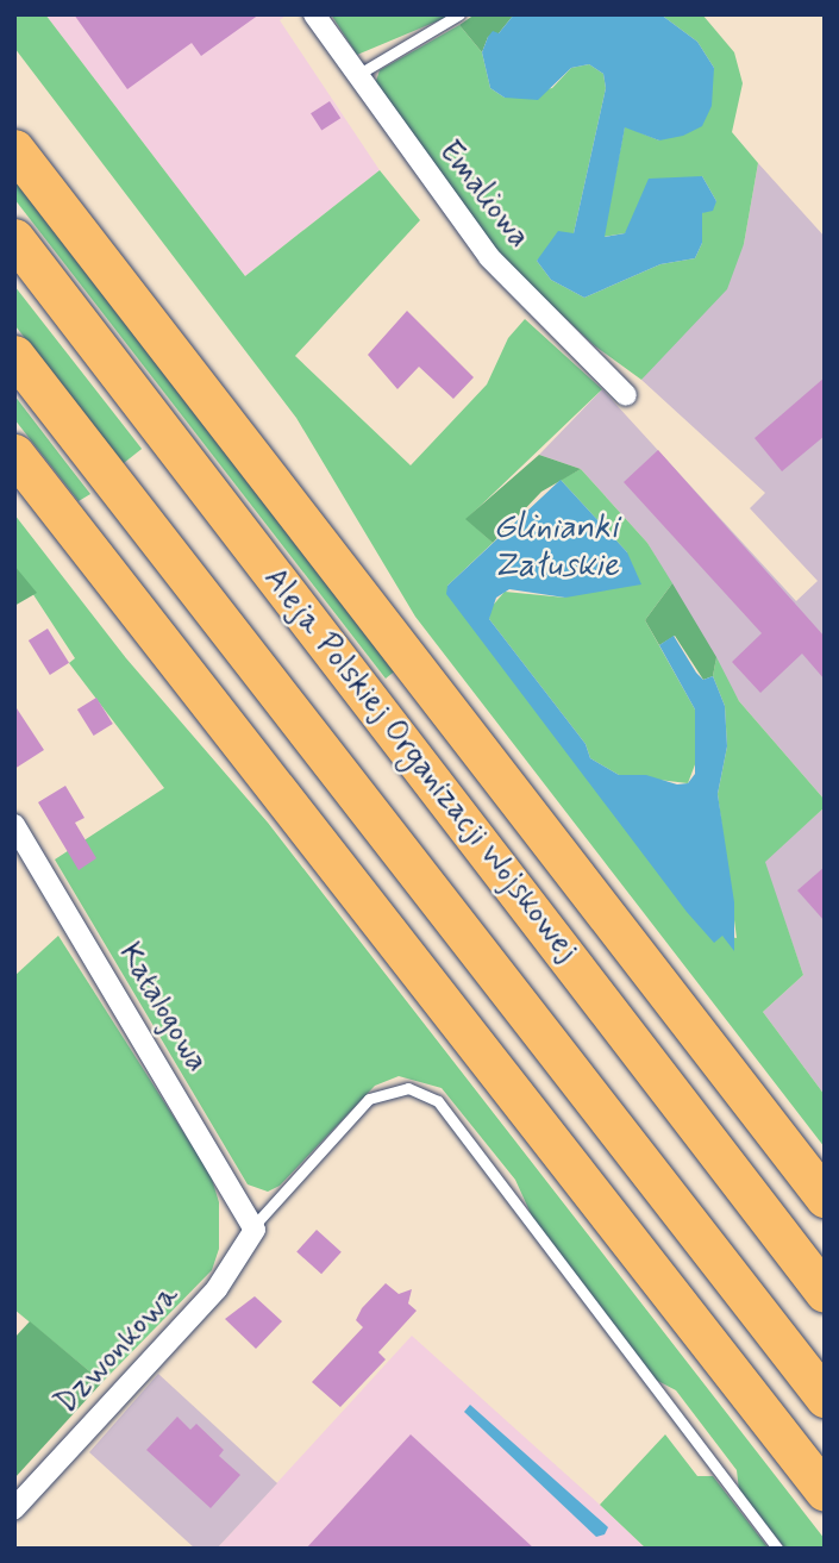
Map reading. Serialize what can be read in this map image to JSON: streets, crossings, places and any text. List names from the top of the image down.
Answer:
{
  "streets": {
    "highway": ["Aleja Polskiej Organizacji Wojskowej"],
    "street": ["Emaliowa", "Katalogowa", "Dzwonkowa"]
  },
  "crossings": [
    ["Katalogowa", "Dzwonkowa"]
  ],
  "water": ["Glinianki Załuskie"]
}
